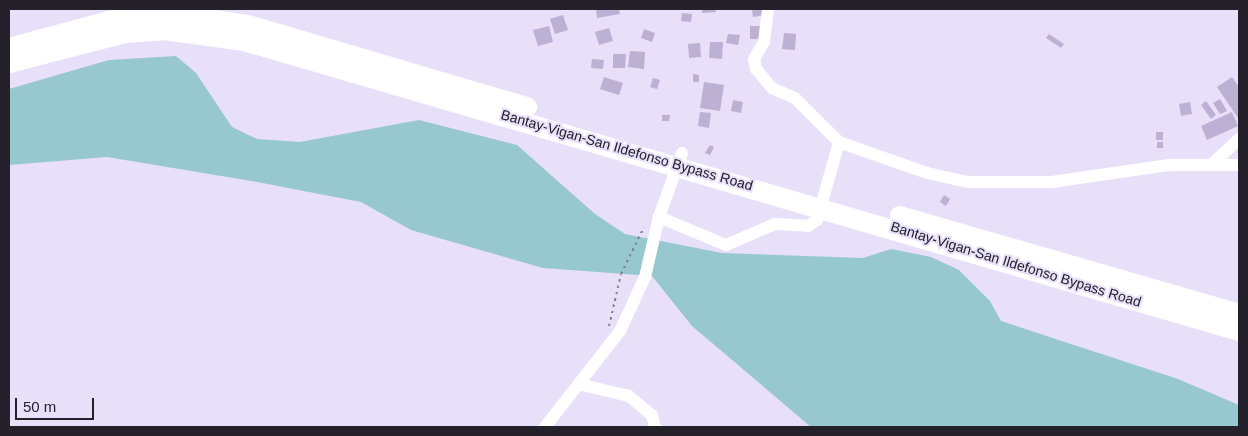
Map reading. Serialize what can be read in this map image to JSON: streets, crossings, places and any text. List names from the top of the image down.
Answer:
{
  "streets": {
    "main road": ["Bantay-Vigan-San Ildefonso Bypass Road"]
  },
  "scale_bar": "50 m"
}
